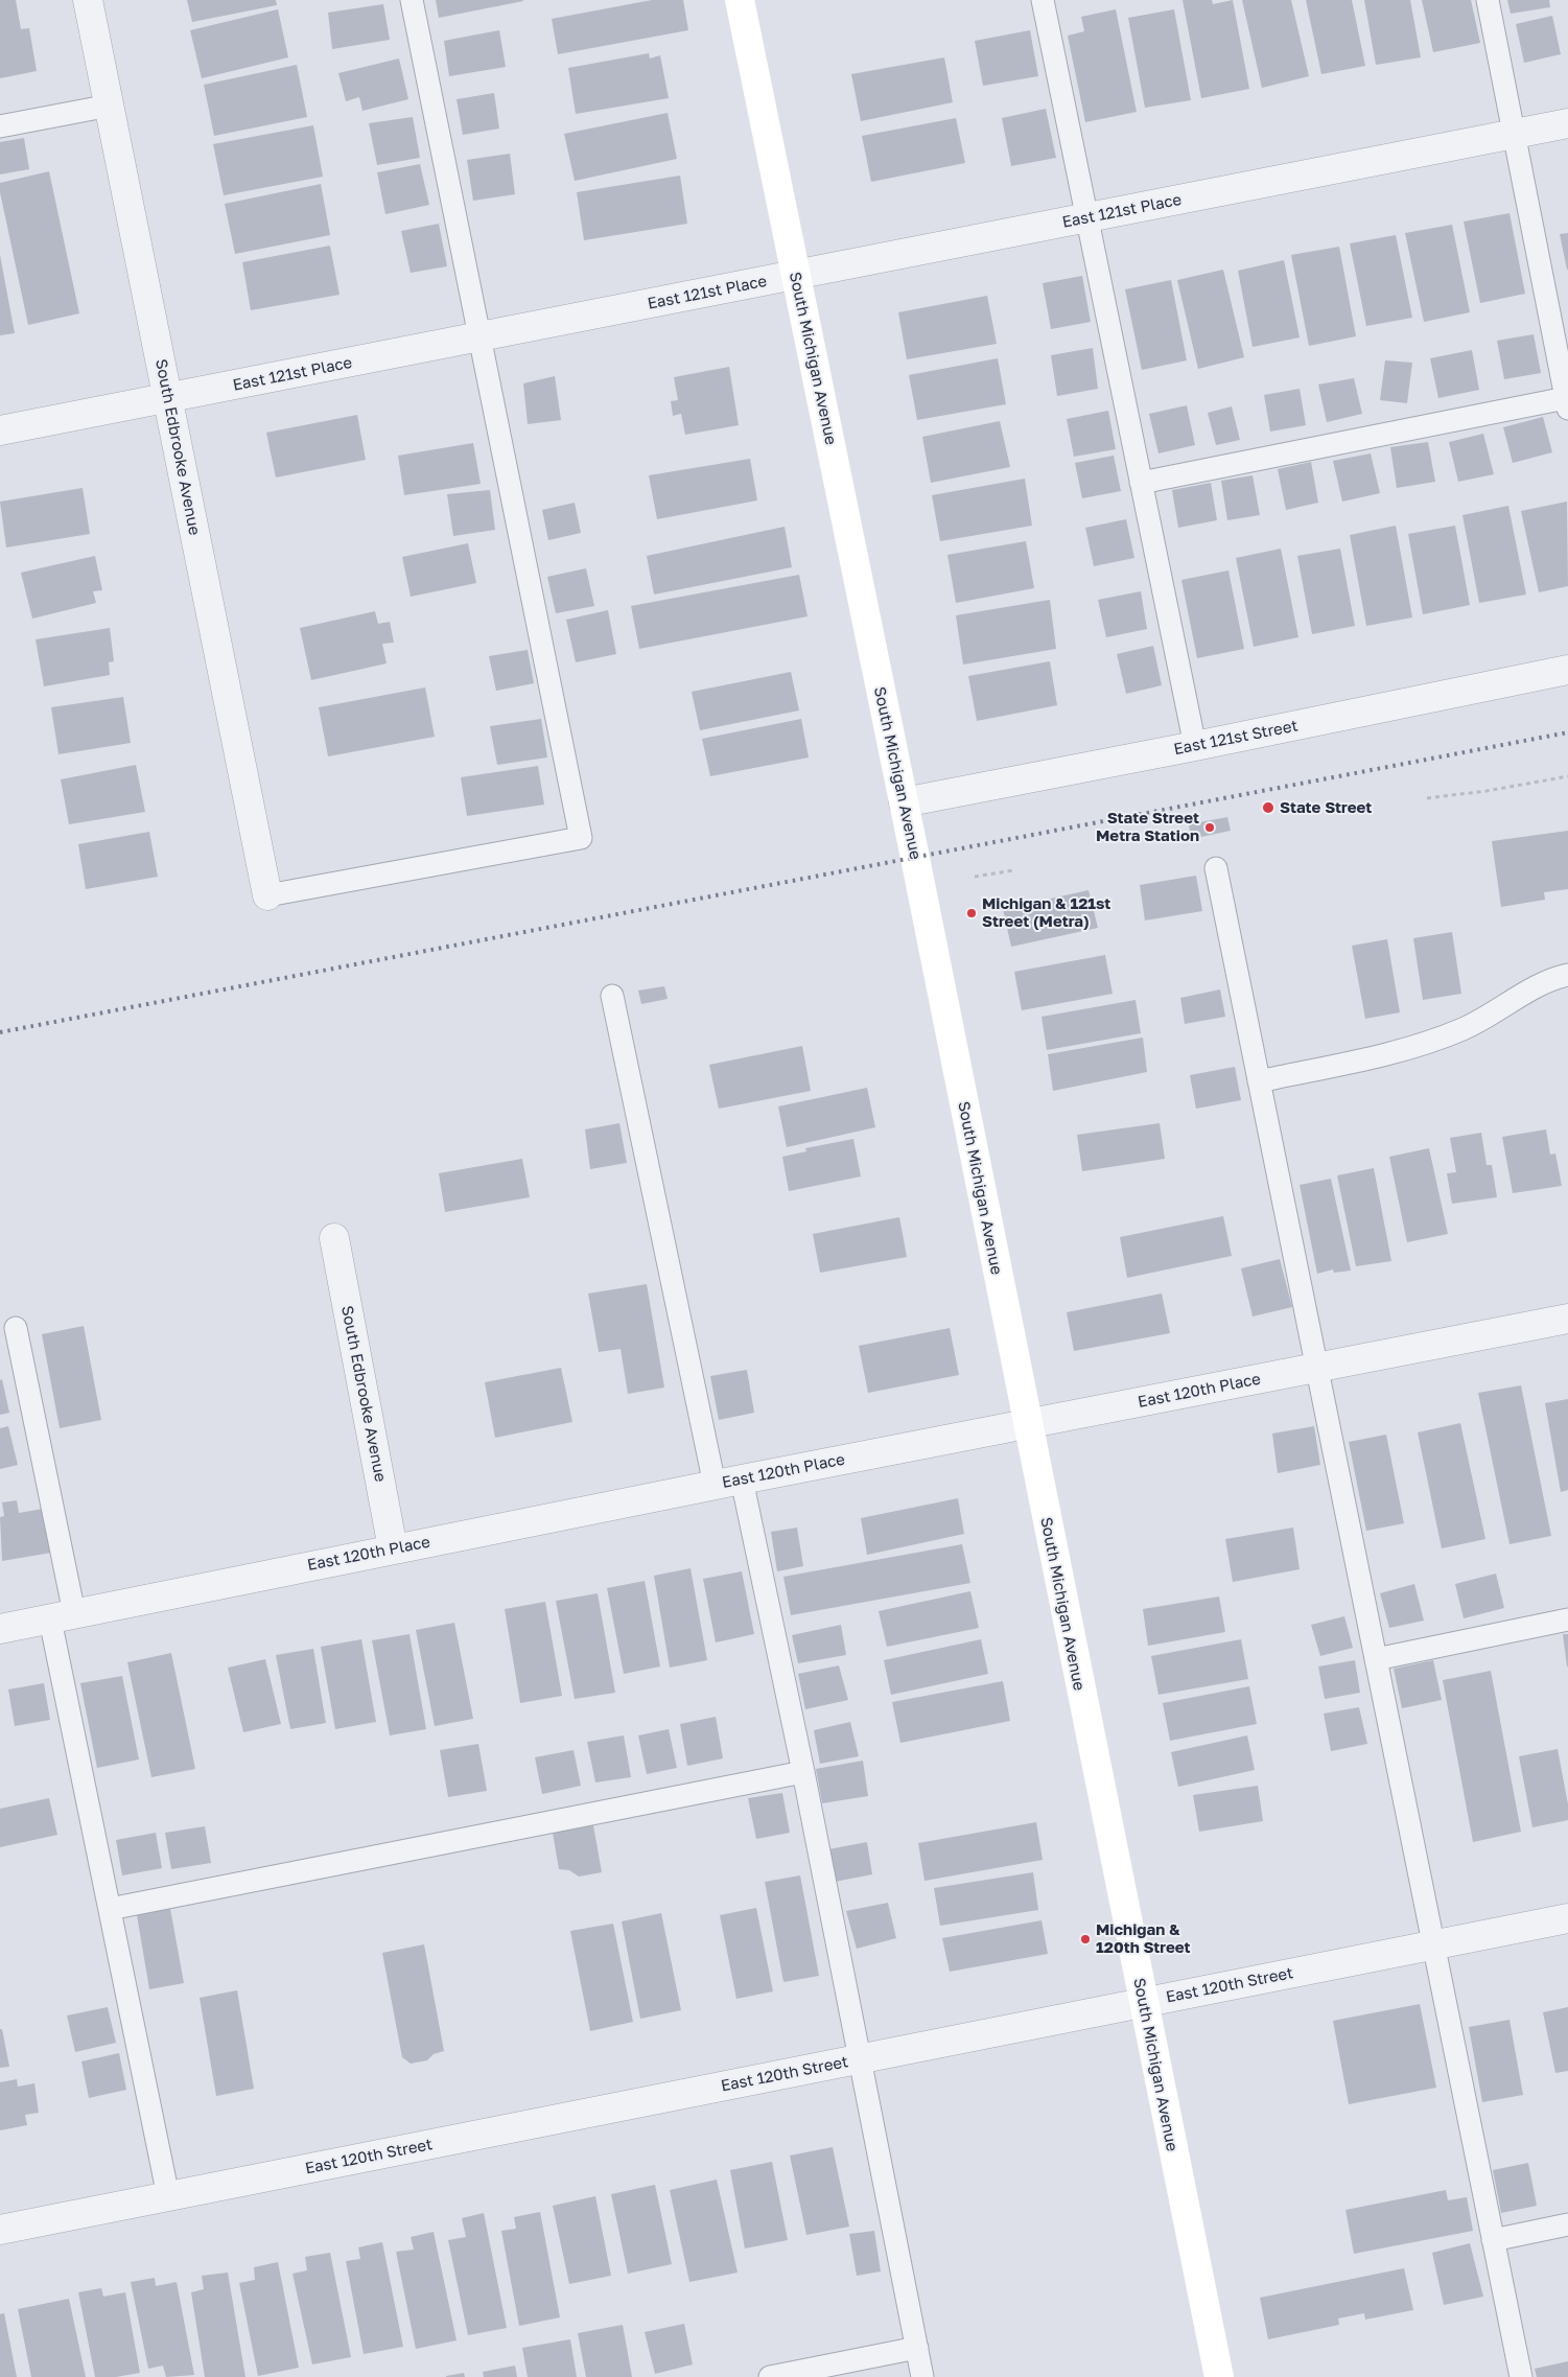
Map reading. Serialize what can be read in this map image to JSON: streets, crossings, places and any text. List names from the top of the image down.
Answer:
{
  "streets": {
    "main road": ["South Michigan Avenue"],
    "street": [
      "East 121st Place",
      "South Edbrooke Avenue",
      "East 121st Street",
      "East 120th Place",
      "East 120th Street"
    ]
  },
  "crossings": [
    ["East 121st Place", "South Michigan Avenue"],
    ["East 121st Place", "South Edbrooke Avenue"],
    ["South Michigan Avenue", "East 121st Street"],
    ["South Michigan Avenue", "East 120th Place"],
    ["South Michigan Avenue", "East 120th Street"],
    ["South Edbrooke Avenue", "East 120th Place"]
  ],
  "places": [
    "State Street",
    "State Street Metra Station",
    "Michigan & 121st Street (Metra)",
    "Michigan & 120th Street"
  ]
}
